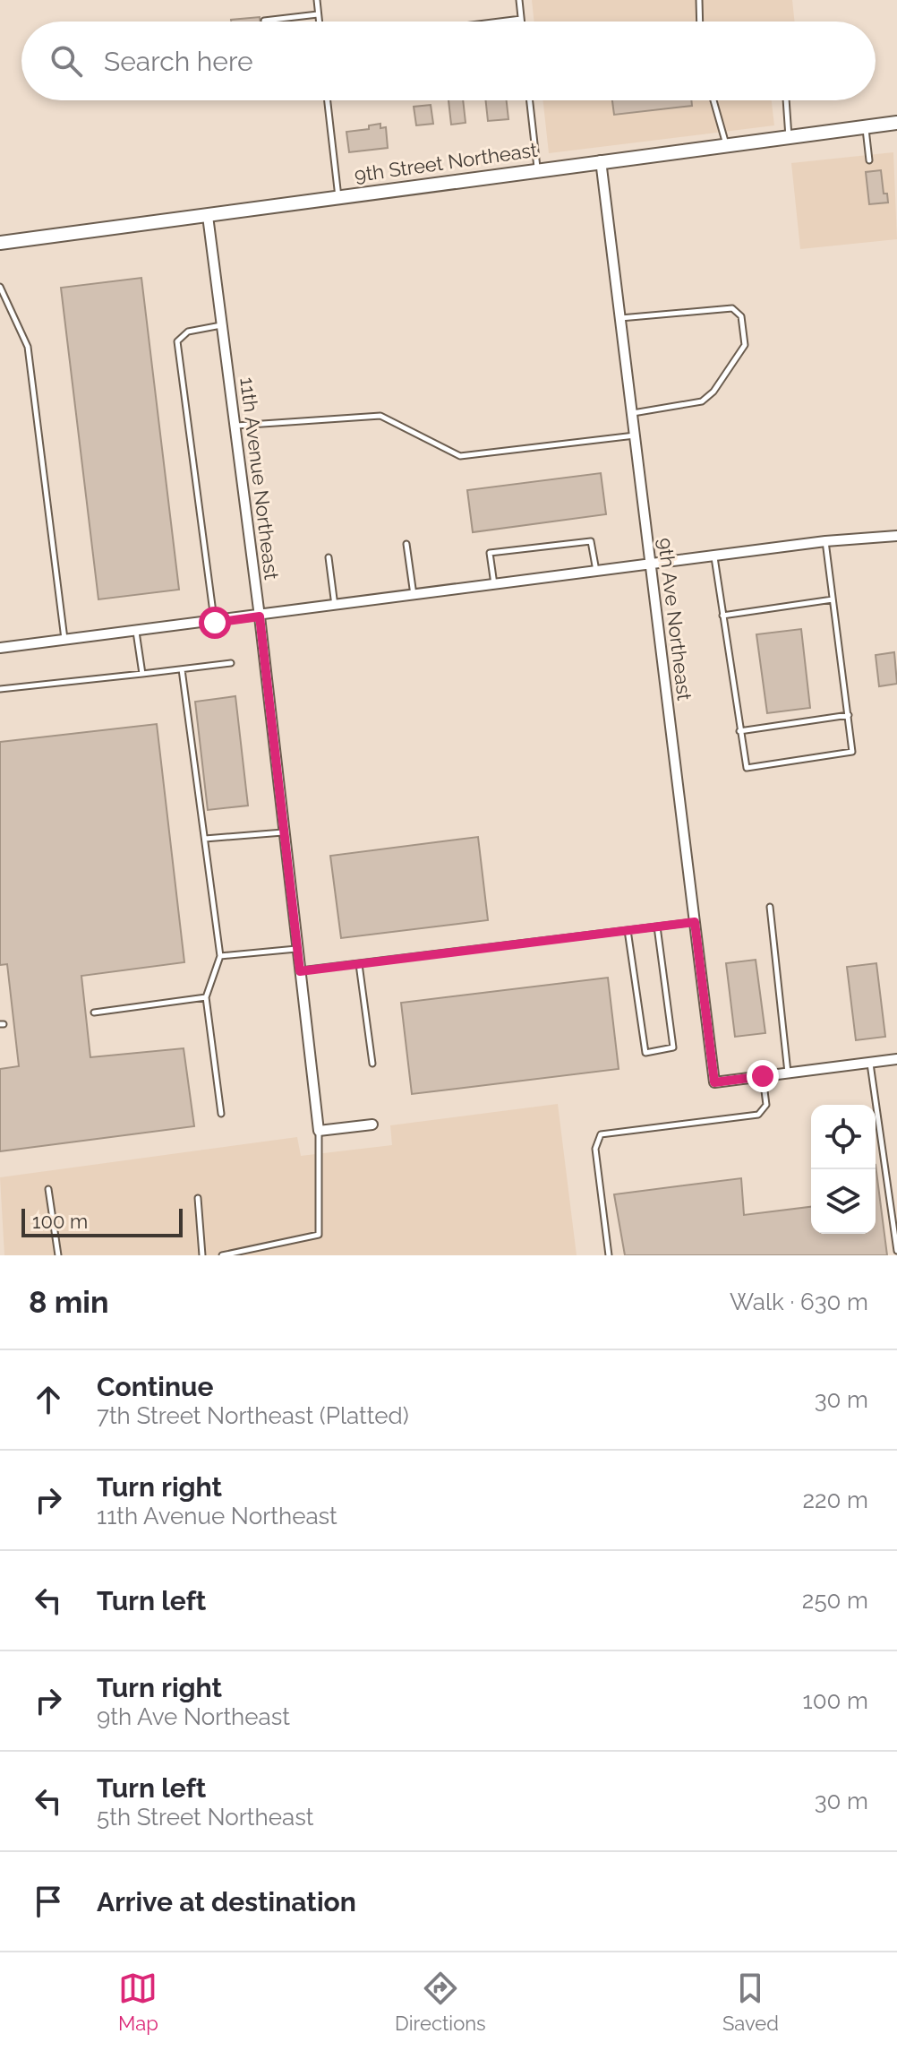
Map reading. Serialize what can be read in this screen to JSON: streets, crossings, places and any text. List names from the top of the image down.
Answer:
{
  "streets": {
    "street": ["9th Street Northeast", "11th Avenue Northeast", "9th Ave Northeast"]
  },
  "crossings": [
    ["9th Street Northeast", "11th Avenue Northeast"],
    ["9th Street Northeast", "9th Ave Northeast"]
  ],
  "scale_bar": "100 m",
  "page": {
    "search": "Search here",
    "scale": "100 m",
    "heading": ["8 min", "Walk · 630 m"],
    "list": [
      ["Continue", "7th Street Northeast (Platted)", "30 m"],
      ["Turn right", "11th Avenue Northeast", "220 m"],
      ["Turn left", "250 m"],
      ["Turn right", "9th Ave Northeast", "100 m"],
      ["Turn left", "5th Street Northeast", "30 m"],
      "Arrive at destination"
    ],
    "nav": ["Map", "Directions", "Saved"]
  }
}
